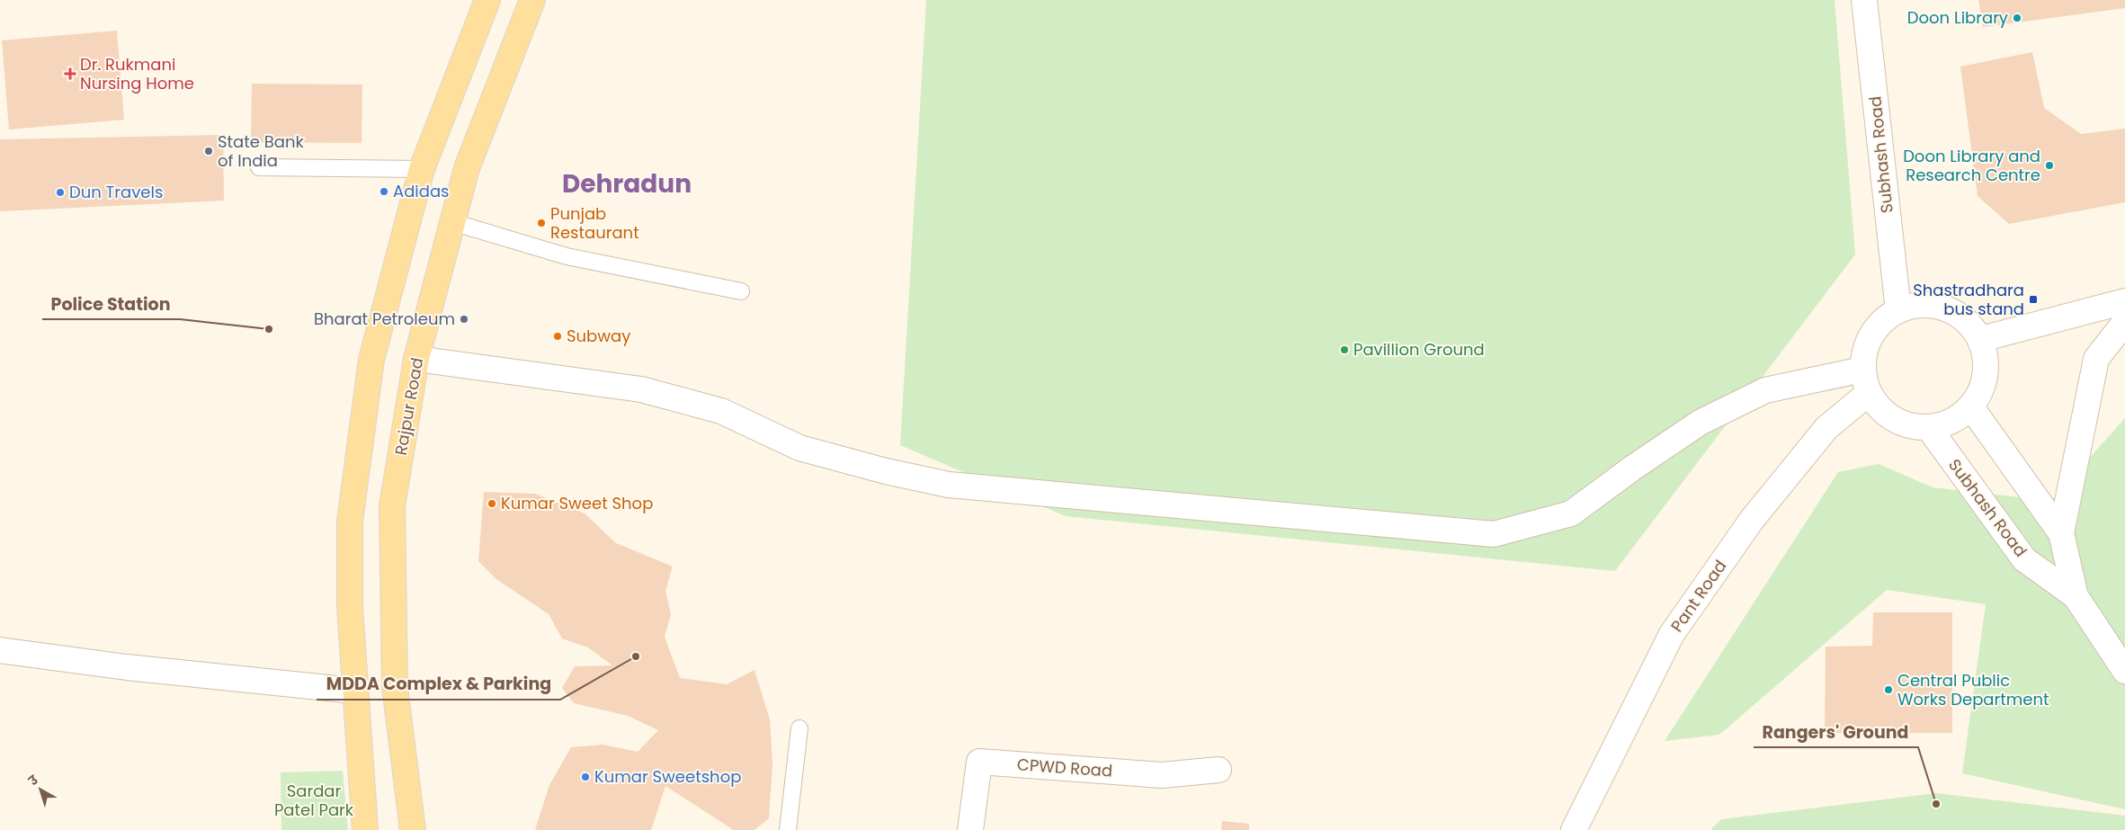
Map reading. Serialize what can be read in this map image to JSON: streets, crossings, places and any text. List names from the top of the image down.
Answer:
{
  "streets": {
    "main road": ["Rajpur Road"],
    "street": ["Subhash Road", "Pant Road", "CPWD Road"]
  },
  "crossings": [
    ["Subhash Road", "Pant Road"]
  ],
  "districts": ["Dehradun"],
  "parks": ["Sardar Patel Park"],
  "places": {
    "other": [
      "Doon Library",
      "State Bank of India",
      "Doon Library and Research Centre",
      "Adidas",
      "Dun Travels",
      "Punjab Restaurant",
      "Bharat Petroleum",
      "Police Station",
      "Subway",
      "Pavillion Ground",
      "Kumar Sweet Shop",
      "MDDA Complex & Parking",
      "Central Public Works Department",
      "Kumar Sweetshop",
      "Rangers' Ground"
    ],
    "health": ["Dr. Rukmani Nursing Home"],
    "transit": ["Shastradhara bus stand"]
  },
  "north": "top left"
}
